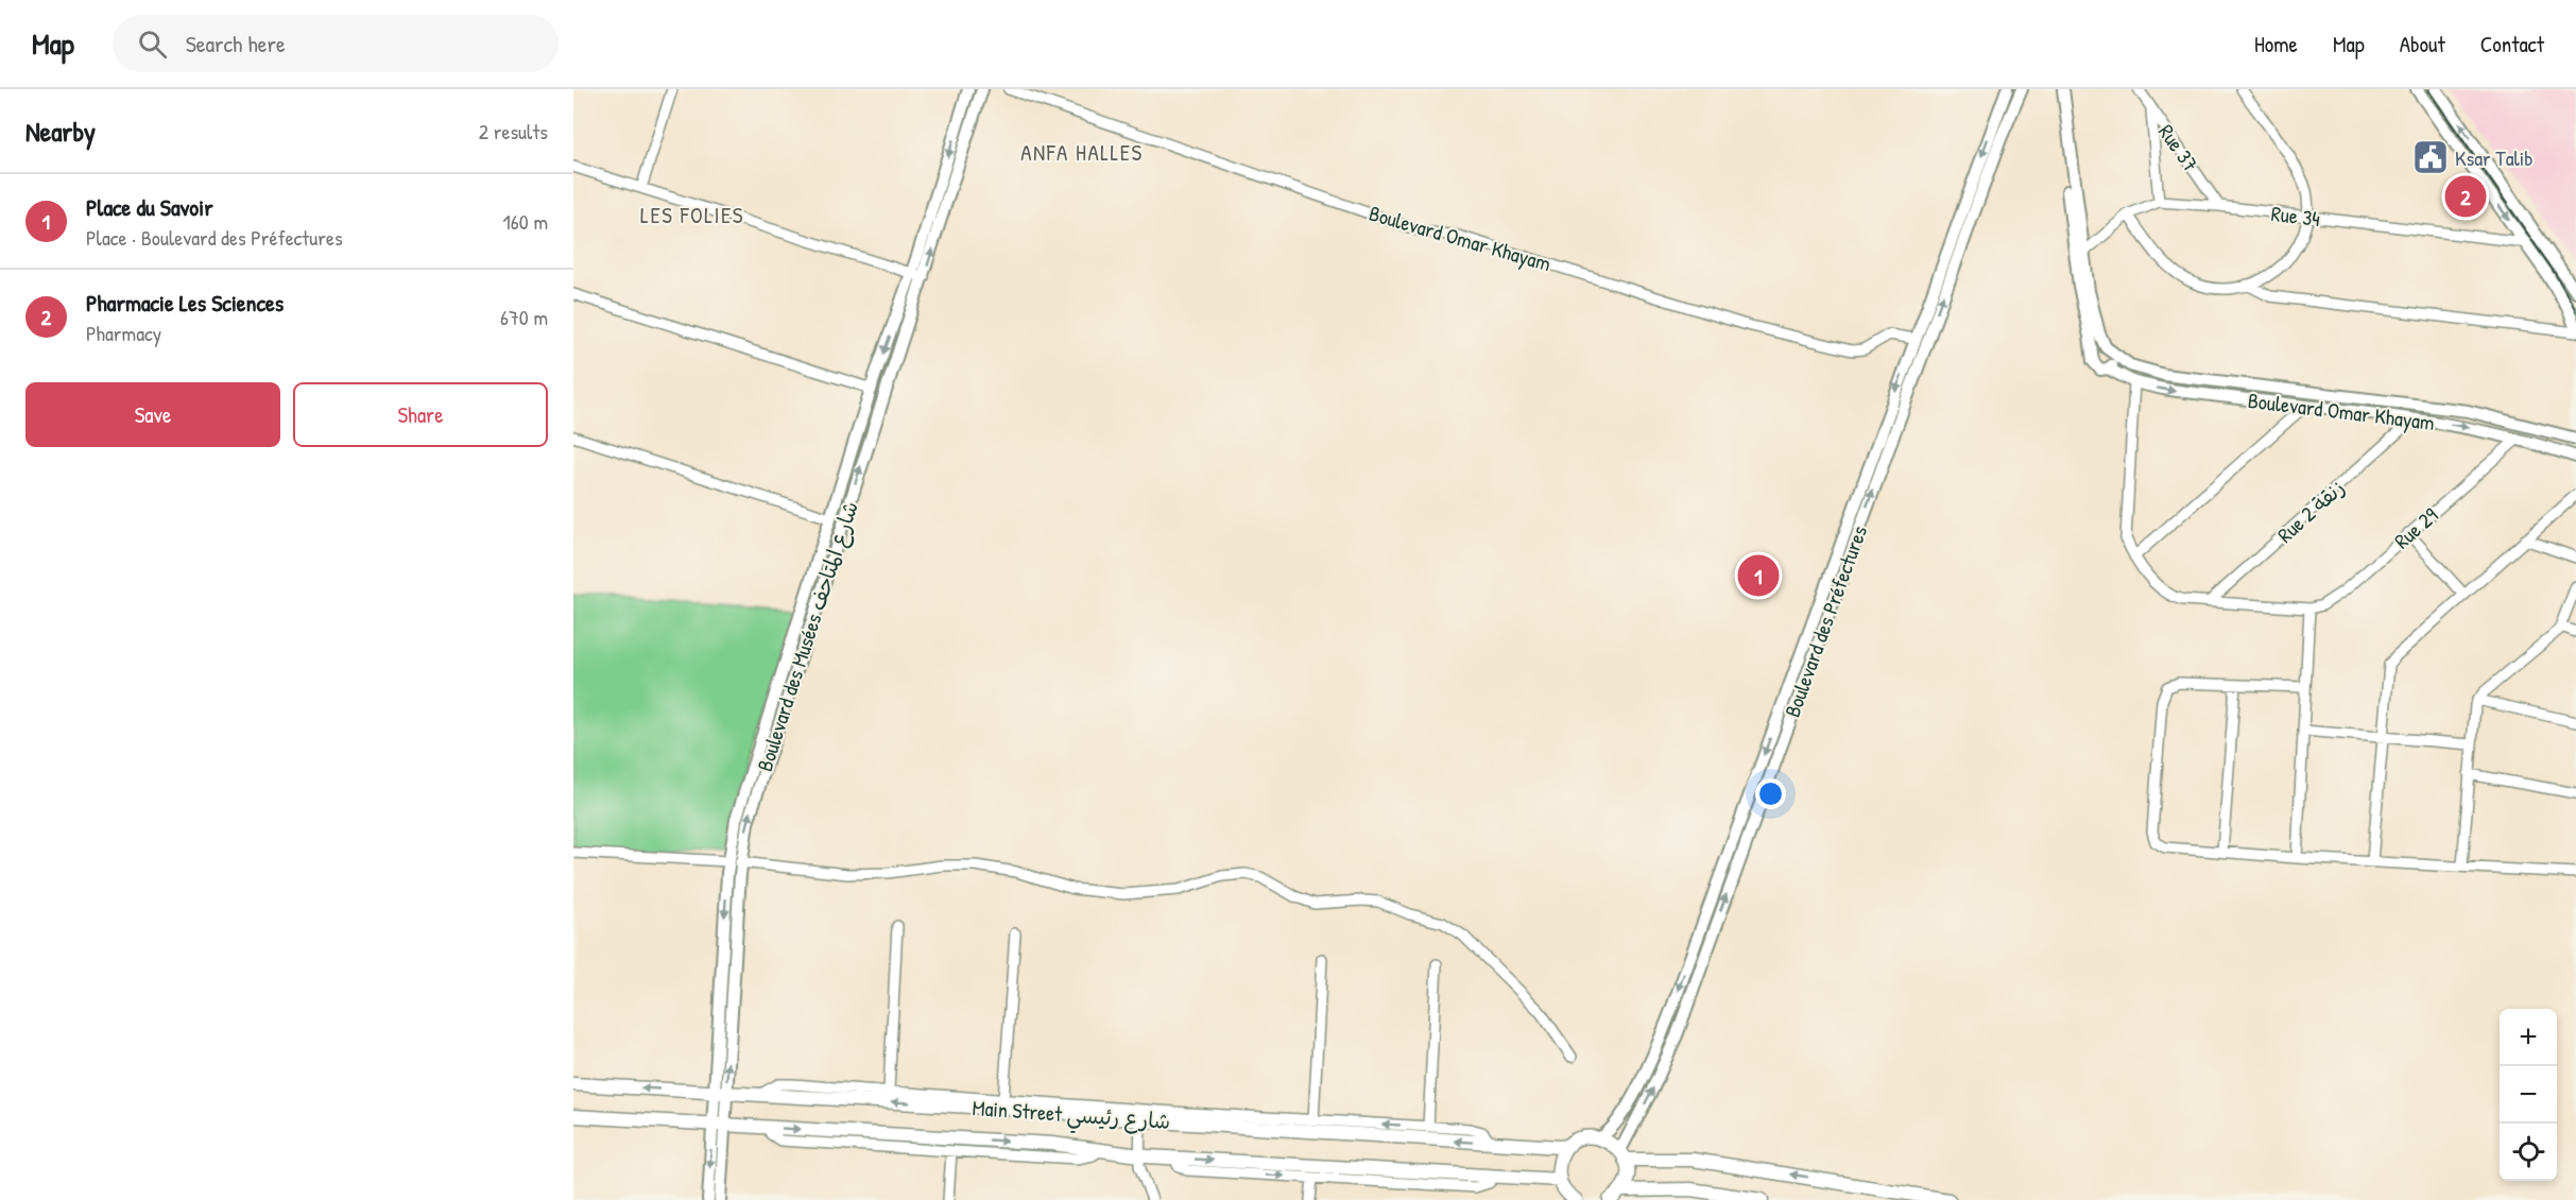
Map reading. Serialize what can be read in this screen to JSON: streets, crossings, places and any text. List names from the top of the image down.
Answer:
{
  "streets": {
    "main road": ["Main Street شارع رئيسي"],
    "street": [
      "Rue 37",
      "Rue 34",
      "Boulevard Omar Khayam",
      "Rue 2 زنقة",
      "Rue 29",
      "Boulevard des Préfectures",
      "Boulevard des Musées شارع المتاحف"
    ]
  },
  "crossings": [
    ["Rue 37", "Rue 34"],
    ["Boulevard Omar Khayam", "Rue 2 زنقة"],
    ["Boulevard Omar Khayam", "Rue 29"],
    ["Boulevard Omar Khayam", "Boulevard des Préfectures"],
    ["Boulevard des Préfectures", "Main Street شارع رئيسي"],
    ["Boulevard des Musées شارع المتاحف", "Main Street شارع رئيسي"]
  ],
  "districts": ["ANFA HALLES", "LES FOLIES"],
  "places": {
    "public building": ["Ksar Talib"]
  },
  "page": {
    "header": "Map",
    "search": "Search here",
    "nav": [
      "Home",
      "Map",
      "About",
      "Contact"
    ],
    "heading": ["Nearby", "2 results"],
    "list": [
      {
        "mark": "1",
        "name": "Place du Savoir",
        "note": "Place · Boulevard des Préfectures",
        "value": "160 m"
      },
      {
        "mark": "2",
        "name": "Pharmacie Les Sciences",
        "note": "Pharmacy",
        "value": "670 m"
      }
    ],
    "pins": ["2", "1"],
    "buttons": ["Save", "Share"],
    "map_buttons": ["+", "−"]
  }
}
